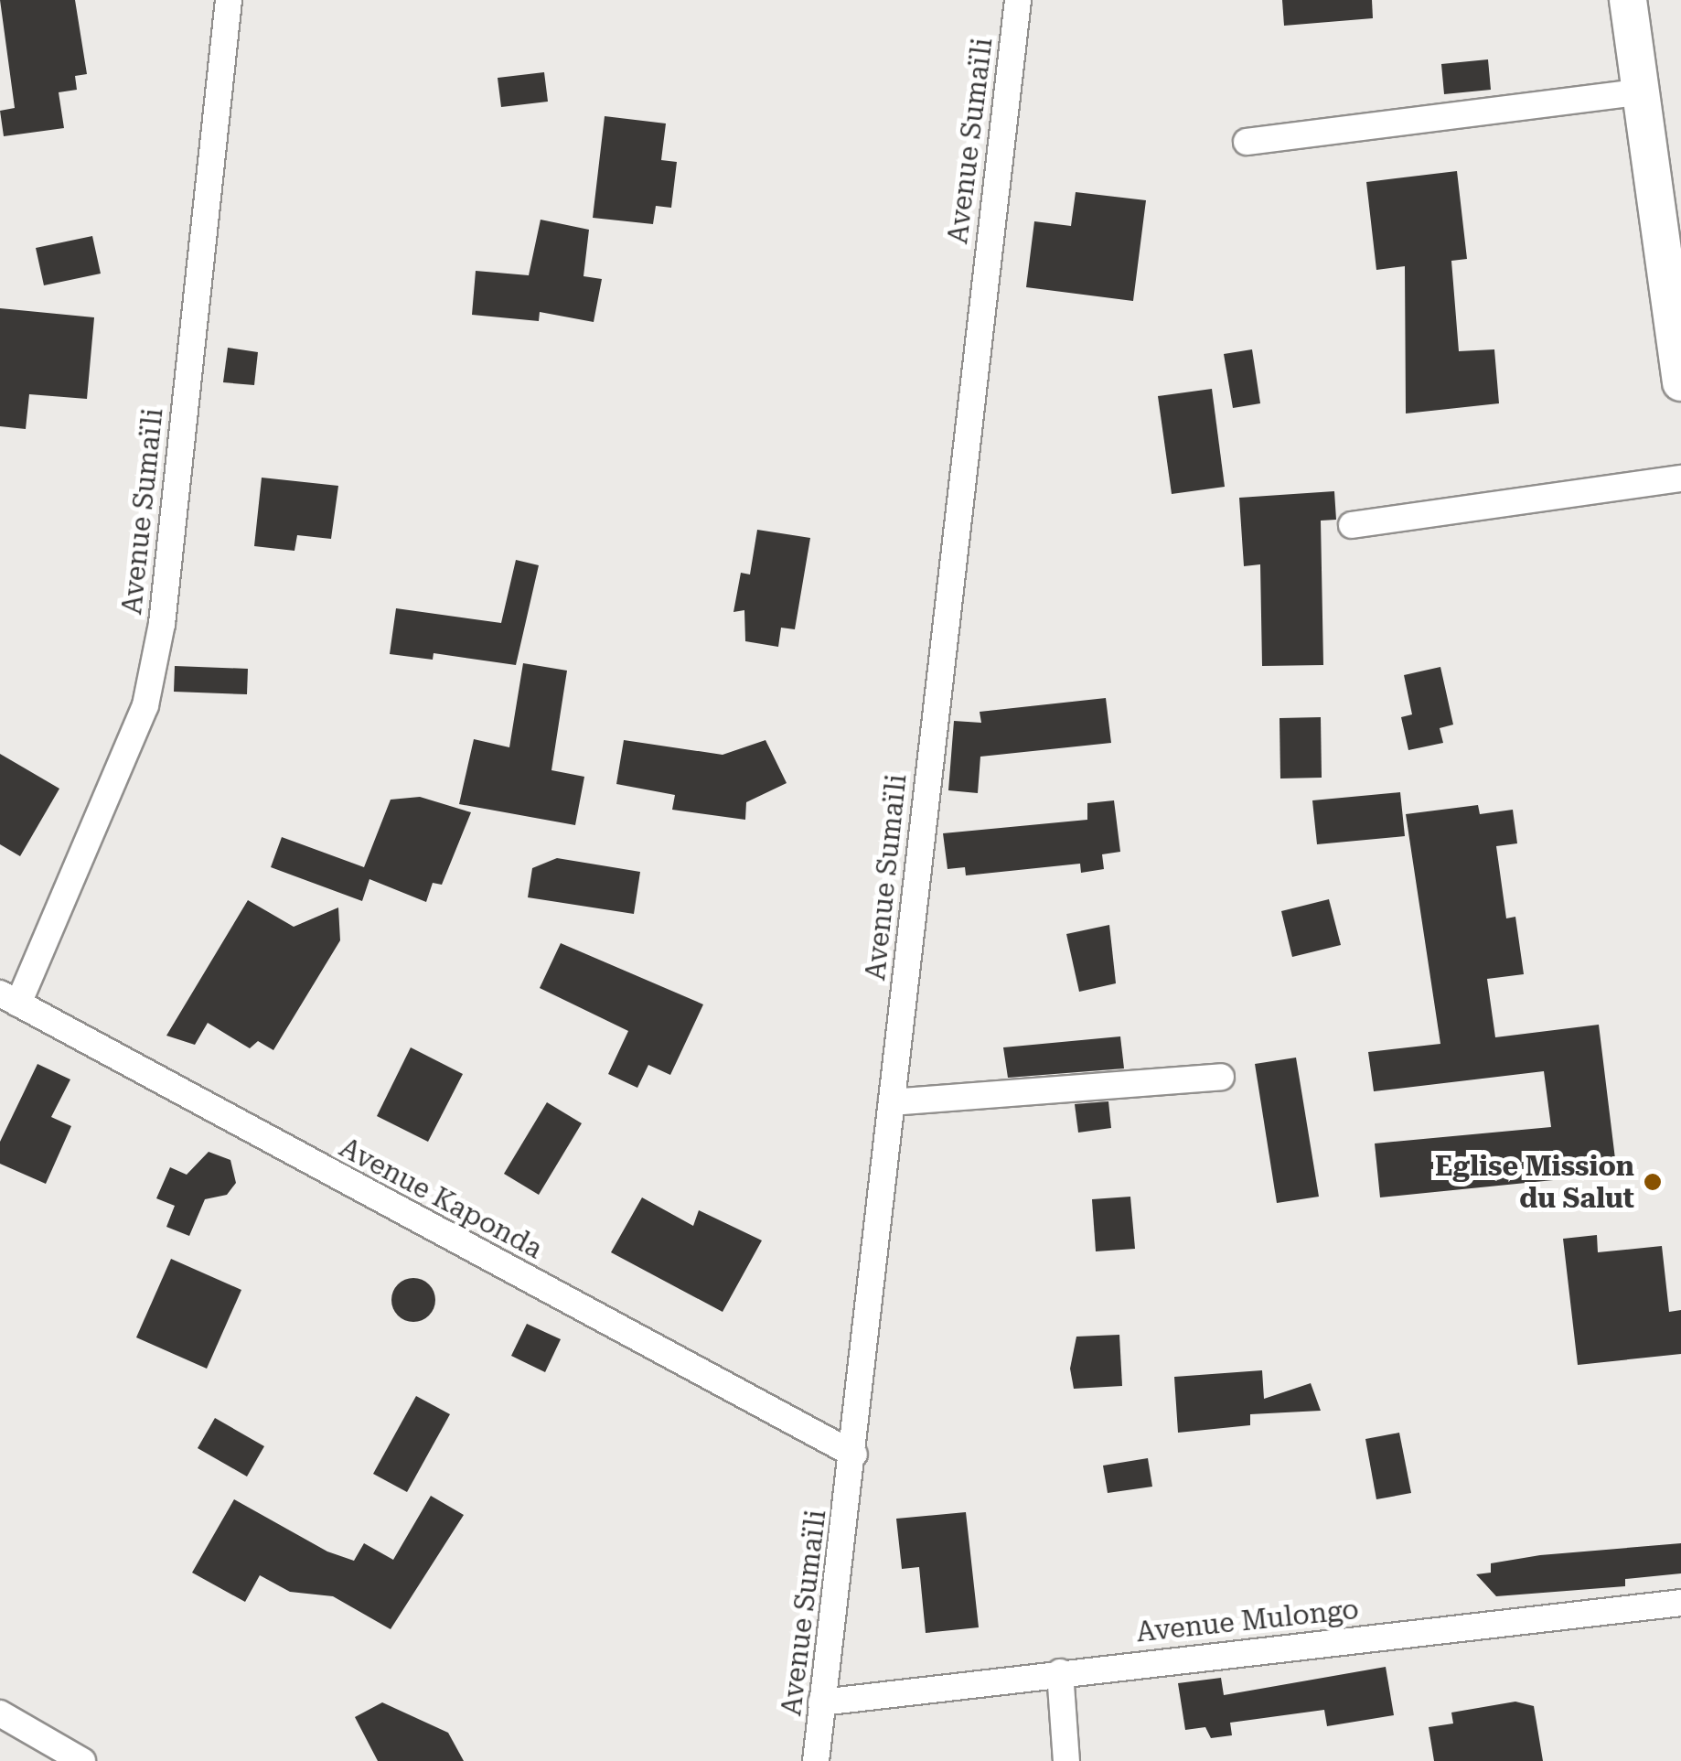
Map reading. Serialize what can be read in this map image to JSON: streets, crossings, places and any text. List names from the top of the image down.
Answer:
{
  "streets": {
    "street": ["Avenue Sumaïli", "Avenue Kaponda", "Avenue Mulongo"]
  },
  "crossings": [
    ["Avenue Sumaïli", "Avenue Kaponda"],
    ["Avenue Sumaïli", "Avenue Mulongo"]
  ],
  "places": ["Eglise Mission du Salut"]
}
